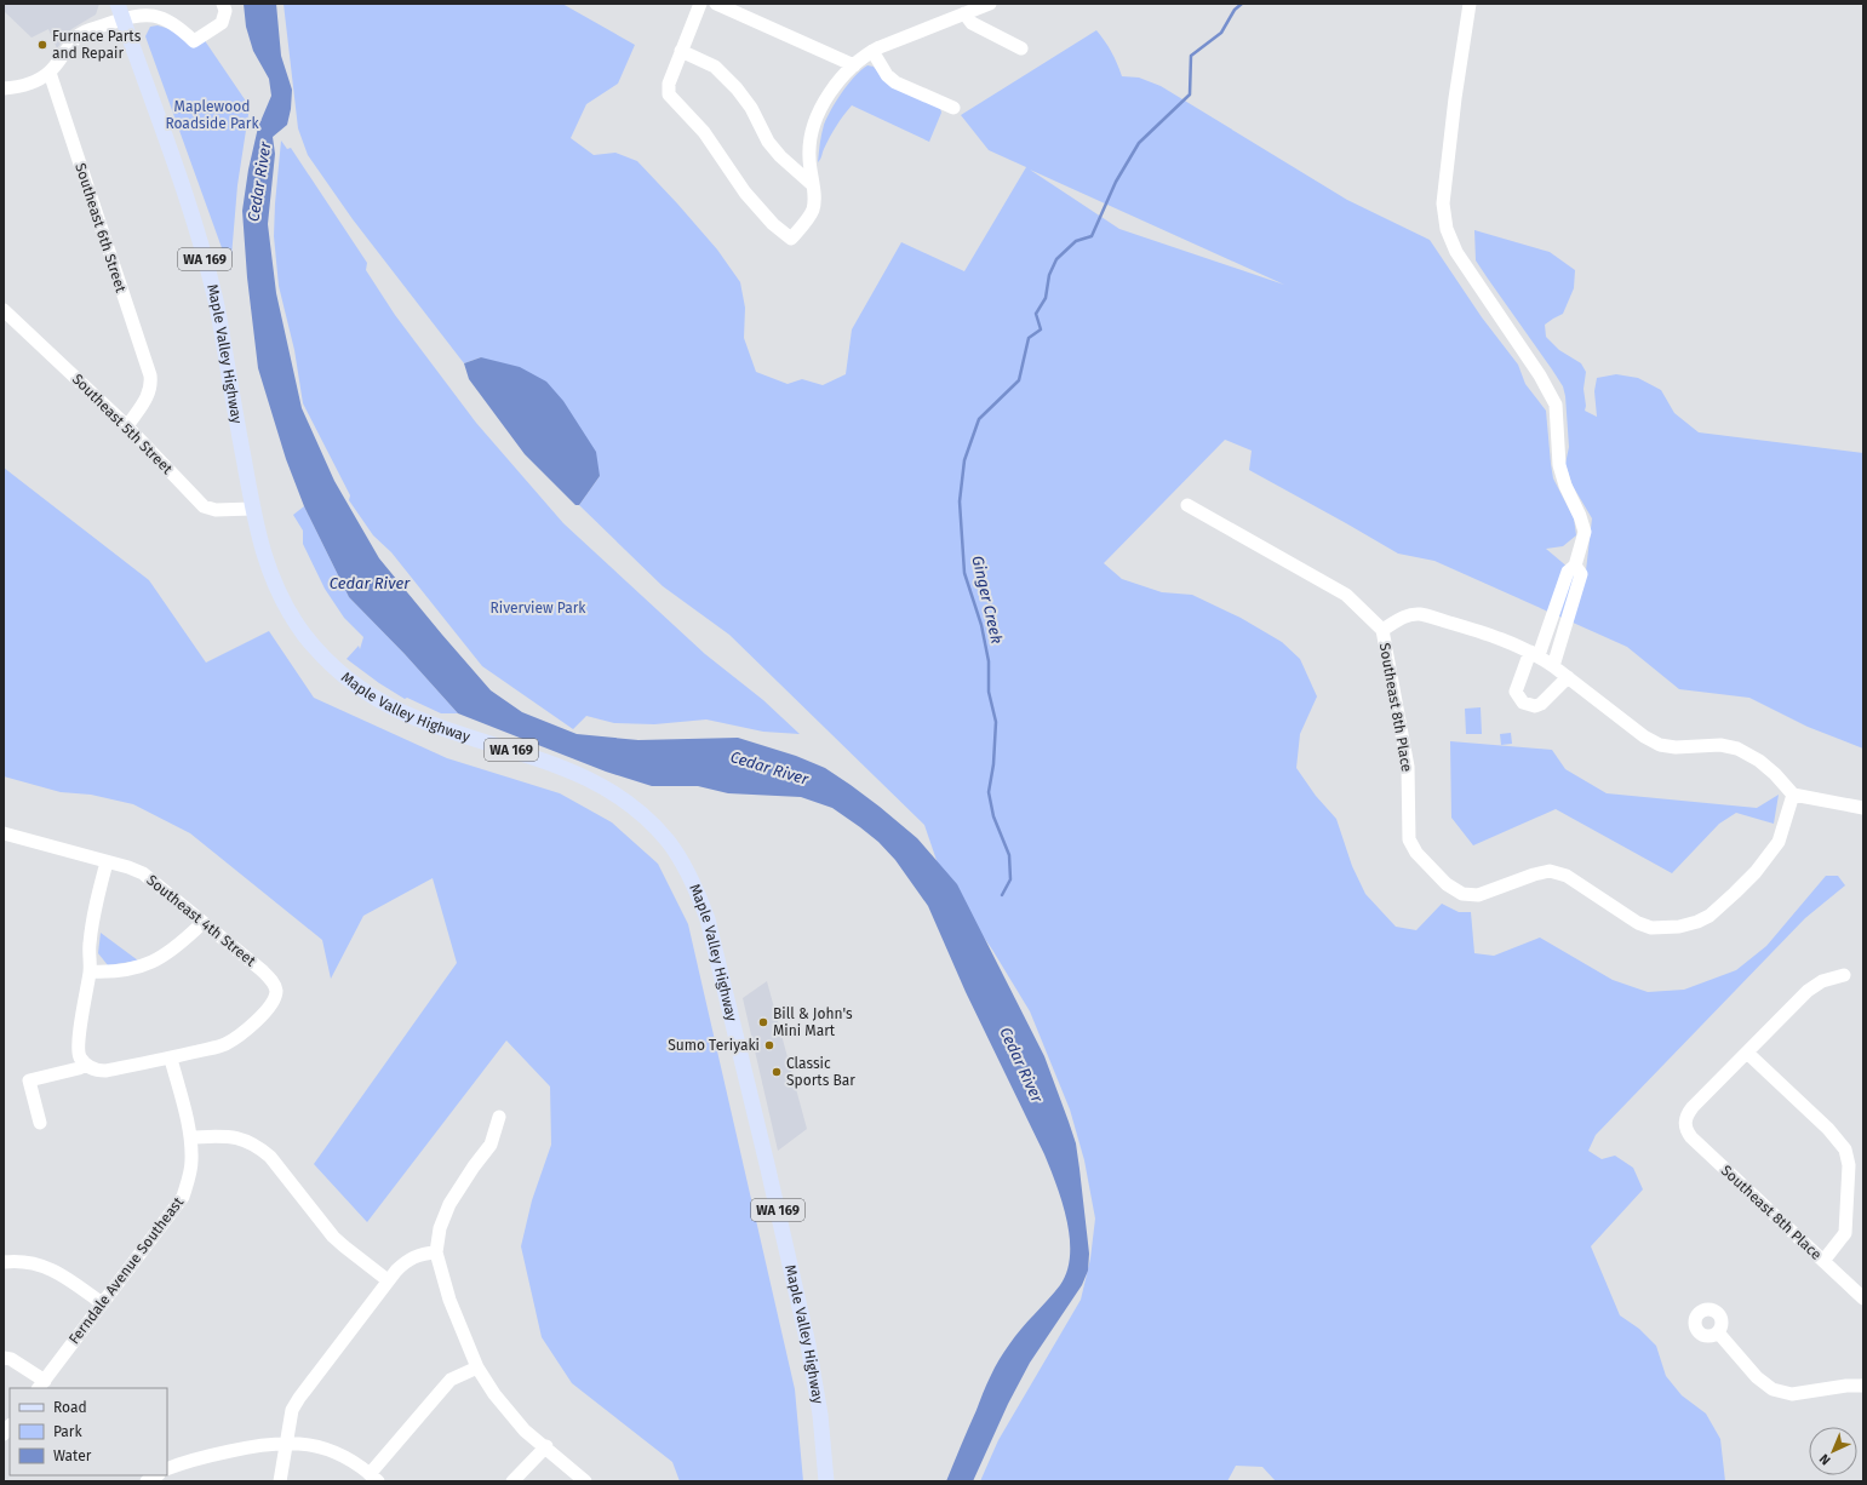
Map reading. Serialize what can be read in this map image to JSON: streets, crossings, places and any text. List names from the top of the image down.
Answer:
{
  "streets": {
    "main road": ["WA 169", "Maple Valley Highway"],
    "street": [
      "Southeast 6th Street",
      "Southeast 5th Street",
      "Southeast 8th Place",
      "Southeast 4th Street",
      "Ferndale Avenue Southeast"
    ]
  },
  "crossings": [
    ["Southeast 6th Street", "Southeast 5th Street"],
    ["Maple Valley Highway", "Southeast 5th Street"],
    ["Southeast 4th Street", "Ferndale Avenue Southeast"]
  ],
  "water": ["Cedar River", "Ginger Creek"],
  "parks": ["Maplewood Roadside Park", "Riverview Park"],
  "places": [
    "Furnace Parts and Repair",
    "Bill & John's Mini Mart",
    "Sumo Teriyaki",
    "Classic Sports Bar"
  ],
  "legend": ["Road", "Park", "Water"],
  "north": "bottom left"
}
